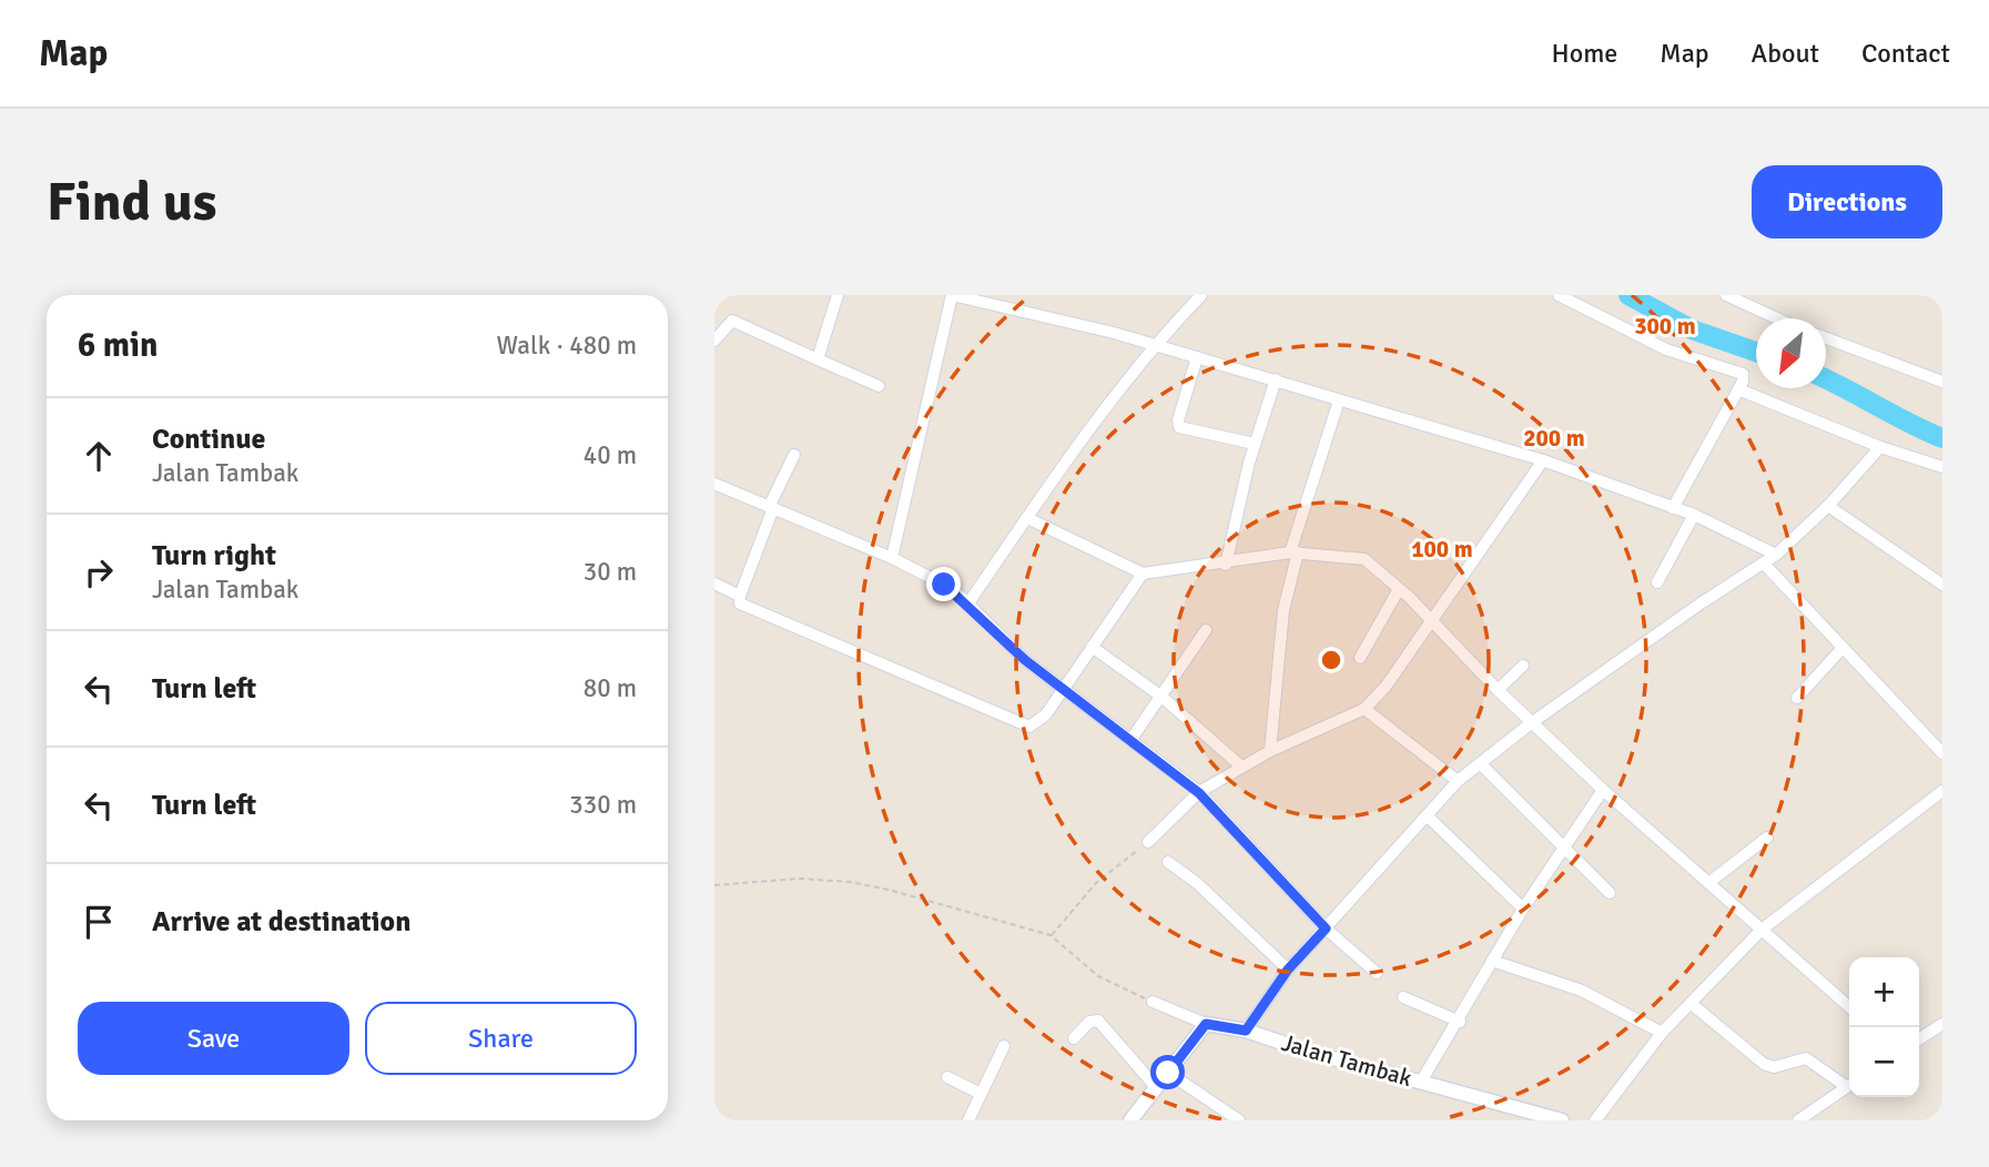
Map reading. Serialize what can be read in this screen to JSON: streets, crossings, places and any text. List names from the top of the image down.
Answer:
{
  "streets": {
    "street": ["Jalan Tambak"]
  },
  "north": "bottom left",
  "page": {
    "header": "Map",
    "nav": [
      "Home",
      "Map",
      "About",
      "Contact"
    ],
    "buttons": [
      "Directions",
      ["Save", "Share"]
    ],
    "title": "Find us",
    "heading": ["6 min", "Walk · 480 m"],
    "list": [
      ["Continue", "Jalan Tambak", "40 m"],
      ["Turn right", "Jalan Tambak", "30 m"],
      ["Turn left", "80 m"],
      ["Turn left", "330 m"],
      "Arrive at destination"
    ],
    "map_buttons": ["+", "−"]
  },
  "rings": ["300 m", "200 m", "100 m"]
}
